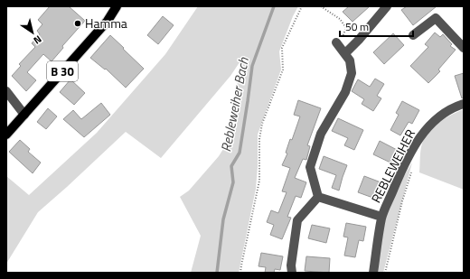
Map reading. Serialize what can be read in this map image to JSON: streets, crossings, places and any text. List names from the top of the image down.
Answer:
{
  "streets": {
    "main road": ["B 30"],
    "street": ["REBLEWEIHER"]
  },
  "water": ["Rebleweiher Bach"],
  "places": ["Hamma"],
  "scale_bar": "50 m",
  "north": "bottom right"
}
